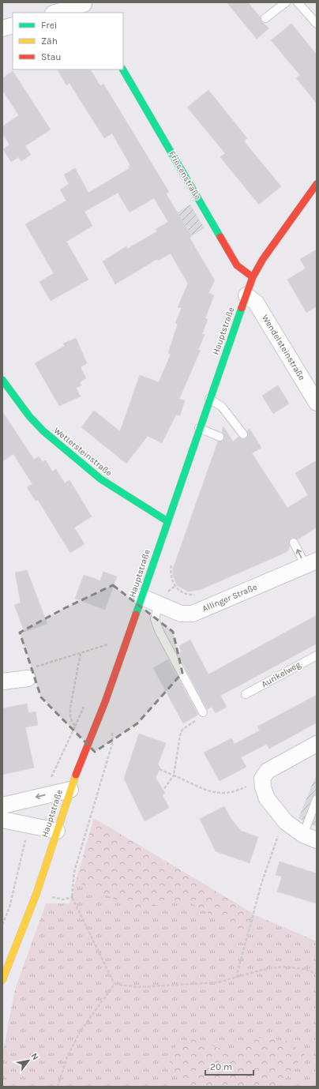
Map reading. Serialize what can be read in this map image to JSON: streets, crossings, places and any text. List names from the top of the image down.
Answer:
{
  "streets": {
    "main road": ["Friesenstraße", "Hauptstraße", "Wettersteinstraße"],
    "street": ["Wendelsteinstraße", "Allinger Straße"],
    "lane": ["Aurikelweg"]
  },
  "crossings": [
    ["Friesenstraße", "Hauptstraße"],
    ["Hauptstraße", "Wendelsteinstraße"],
    ["Hauptstraße", "Wettersteinstraße"],
    ["Hauptstraße", "Allinger Straße"]
  ],
  "legend": ["Frei", "Zäh", "Stau"],
  "scale_bar": "20 m",
  "north": "top right"
}
